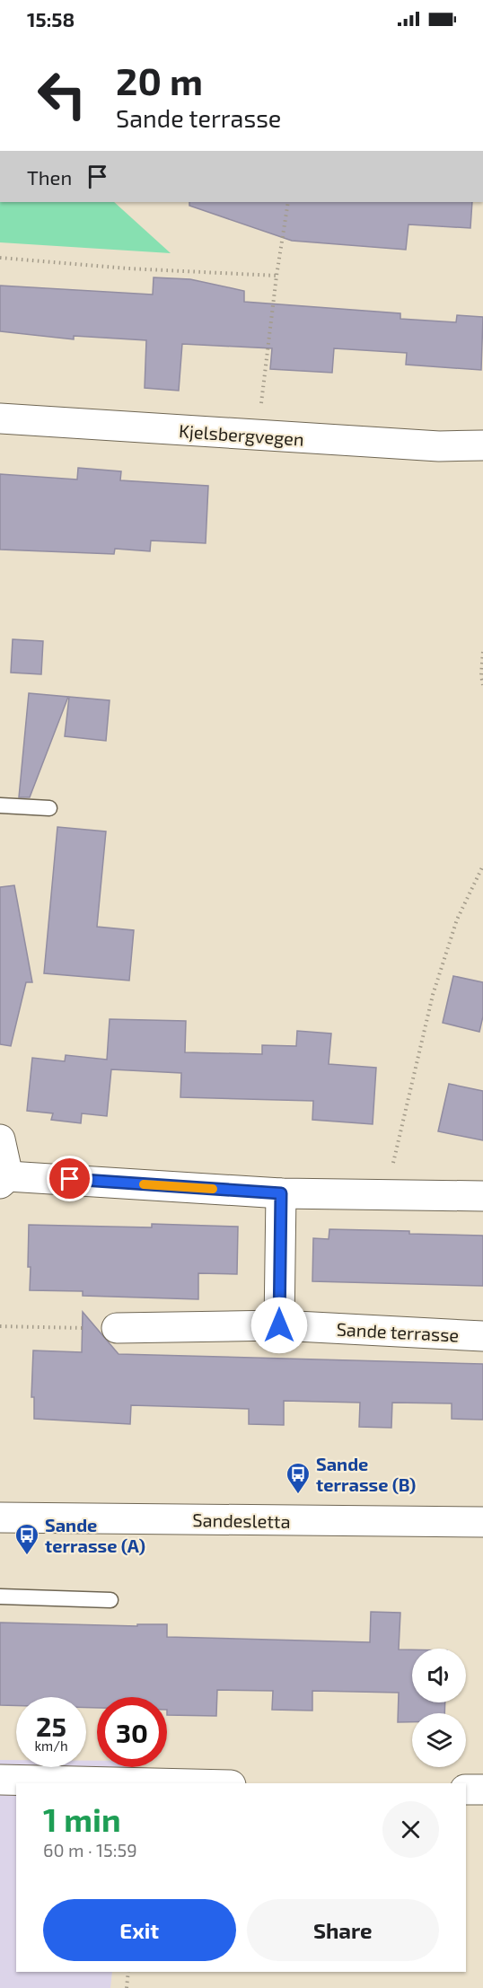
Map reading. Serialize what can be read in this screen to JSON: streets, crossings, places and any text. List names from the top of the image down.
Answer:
{
  "streets": {
    "street": ["Kjelsbergvegen", "Sande terrasse", "Sandesletta"]
  },
  "places": {
    "bus stop": ["Sande terrasse (B)", "Sande terrasse (A)"]
  },
  "page": {
    "status": "15:58",
    "turn": ["20 m", "Sande terrasse"],
    "then": "Then",
    "speed": "25 km/h",
    "limit": "30",
    "heading": ["1 min", "60 m · 15:59"],
    "buttons": ["Exit", "Share"]
  }
}
